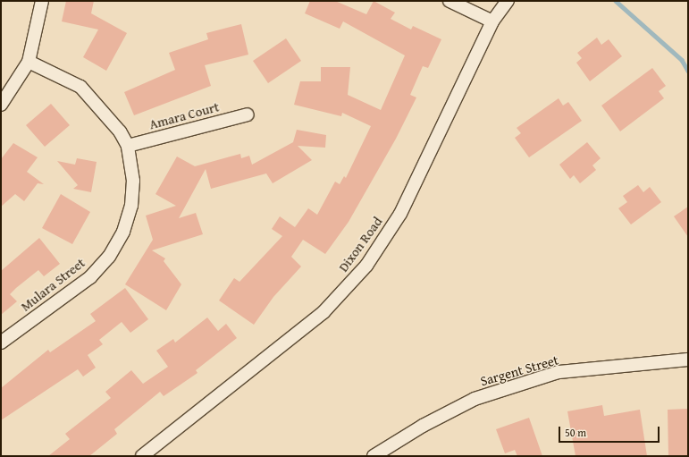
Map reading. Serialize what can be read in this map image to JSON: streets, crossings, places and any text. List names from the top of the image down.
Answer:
{
  "streets": {
    "street": [
      "Amara Court",
      "Dixon Road",
      "Mulara Street",
      "Sargent Street"
    ]
  },
  "crossings": [
    ["Amara Court", "Mulara Street"]
  ],
  "scale_bar": "50 m"
}
